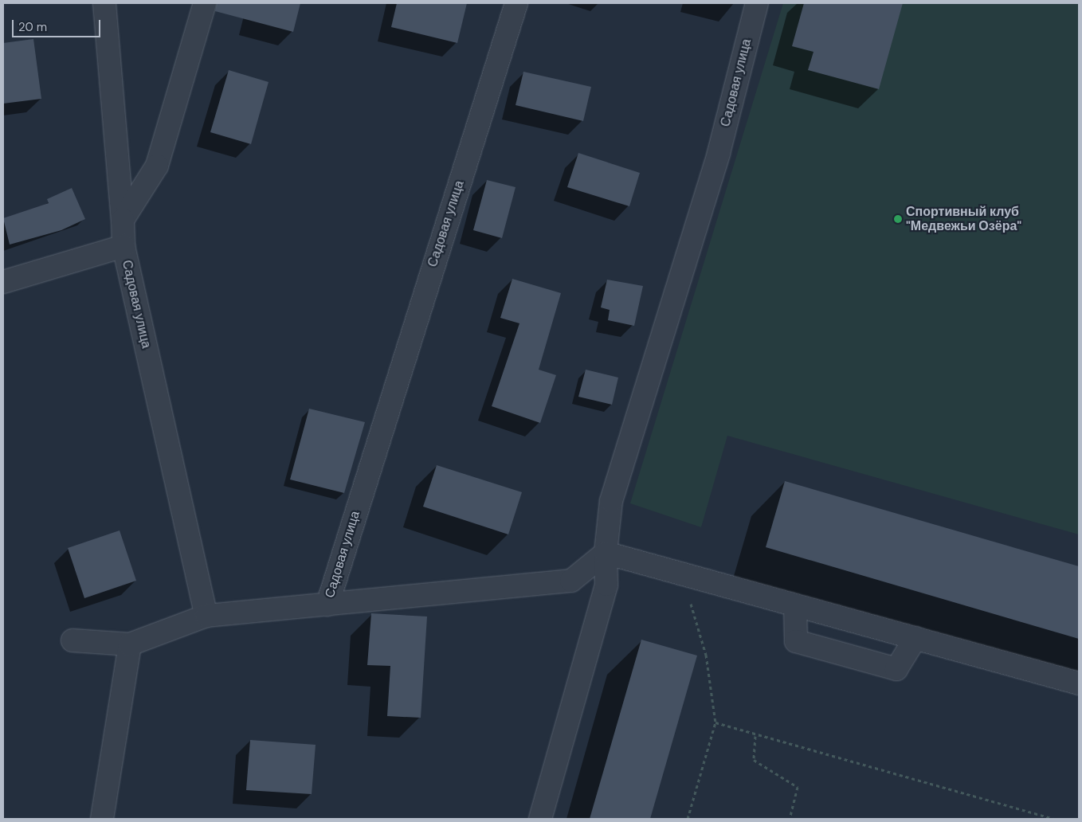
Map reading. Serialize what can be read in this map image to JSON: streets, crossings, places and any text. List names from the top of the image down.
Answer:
{
  "streets": {
    "street": ["Садовая улица"]
  },
  "places": ["Спортивный клуб \"Медвежьи Озёра\""],
  "scale_bar": "20 m"
}
